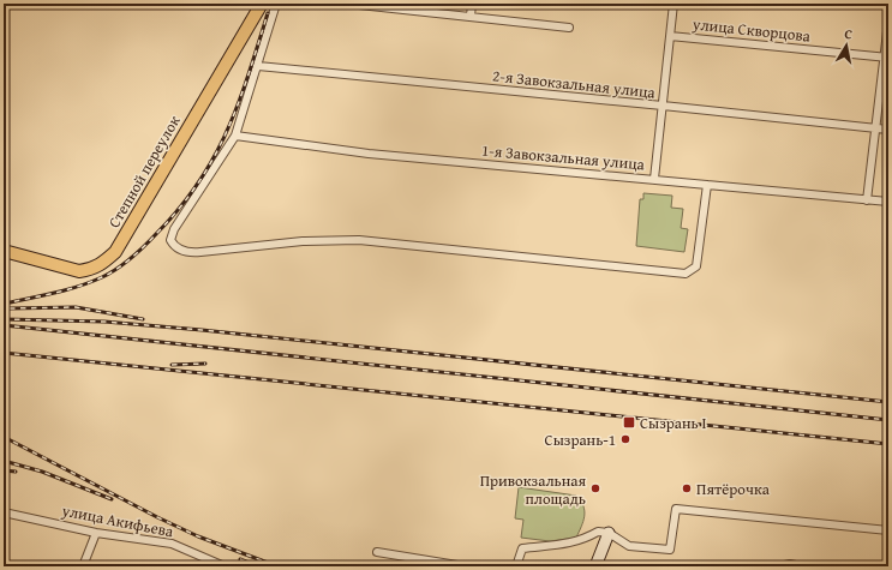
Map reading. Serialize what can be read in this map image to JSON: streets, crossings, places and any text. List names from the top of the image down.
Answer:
{
  "streets": {
    "main road": ["Степной переулок"],
    "street": [
      "улица Скворцова",
      "2-я Завокзальная улица",
      "1-я Завокзальная улица",
      "улица Акифьева"
    ]
  },
  "places": {
    "transit": ["Сызрань I"],
    "other": ["Сызрань-1", "Привокзальная площадь", "Пятёрочка"]
  },
  "north": "top"
}
